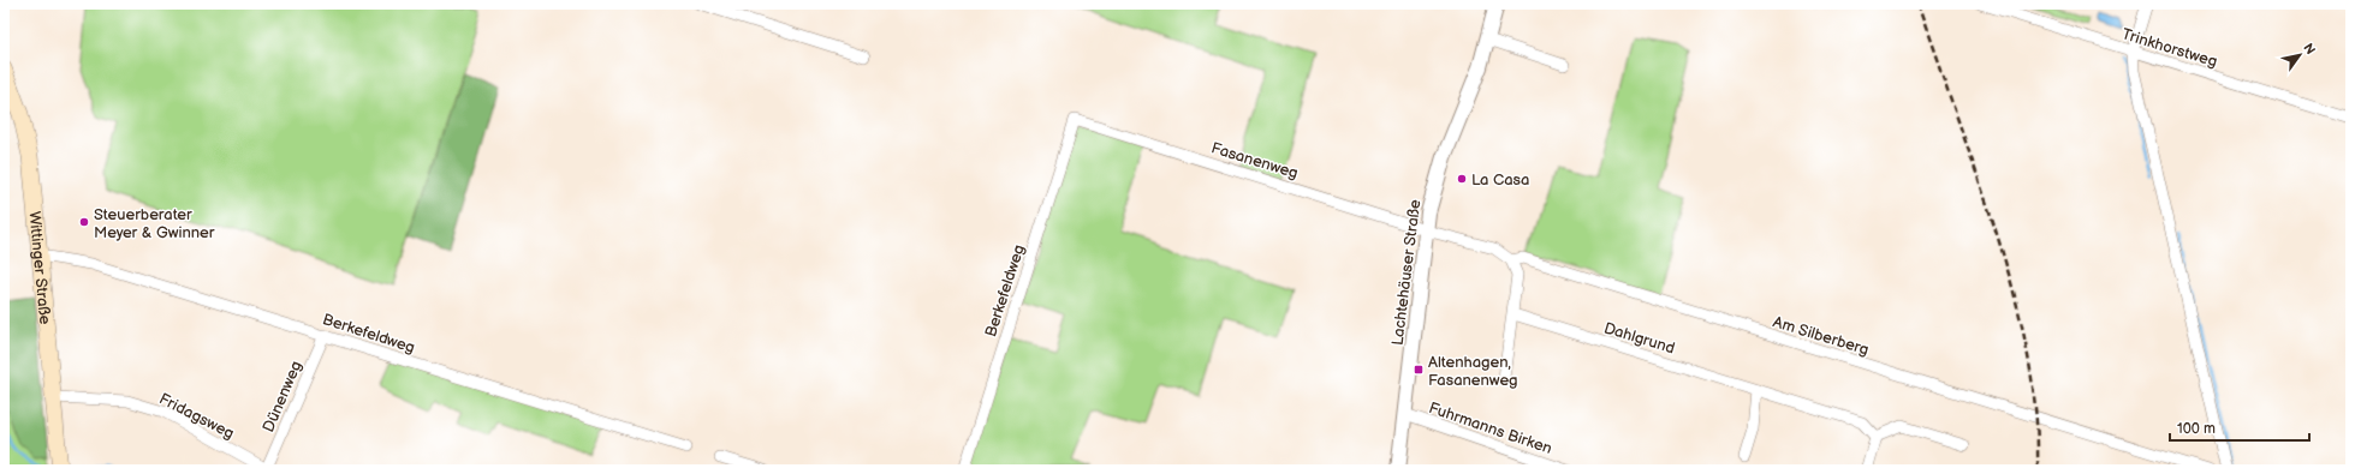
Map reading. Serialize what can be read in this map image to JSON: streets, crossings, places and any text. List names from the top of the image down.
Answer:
{
  "streets": {
    "main road": ["Wittinger Straße"],
    "street": [
      "Trinkhorstweg",
      "Fasanenweg",
      "Lachtehäuser Straße",
      "Berkefeldweg",
      "Am Silberberg",
      "Dahlgrund",
      "Dünenweg",
      "Fridagsweg",
      "Fuhrmanns Birken"
    ]
  },
  "crossings": [
    ["Fasanenweg", "Lachtehäuser Straße"],
    ["Fasanenweg", "Berkefeldweg"],
    ["Fasanenweg", "Am Silberberg"],
    ["Wittinger Straße", "Berkefeldweg"],
    ["Wittinger Straße", "Fridagsweg"],
    ["Lachtehäuser Straße", "Am Silberberg"],
    ["Lachtehäuser Straße", "Fuhrmanns Birken"],
    ["Berkefeldweg", "Dünenweg"],
    ["Dünenweg", "Fridagsweg"]
  ],
  "places": {
    "other": ["La Casa", "Steuerberater Meyer & Gwinner"],
    "transit": ["Altenhagen, Fasanenweg"]
  },
  "scale_bar": "100 m",
  "north": "top right"
}
